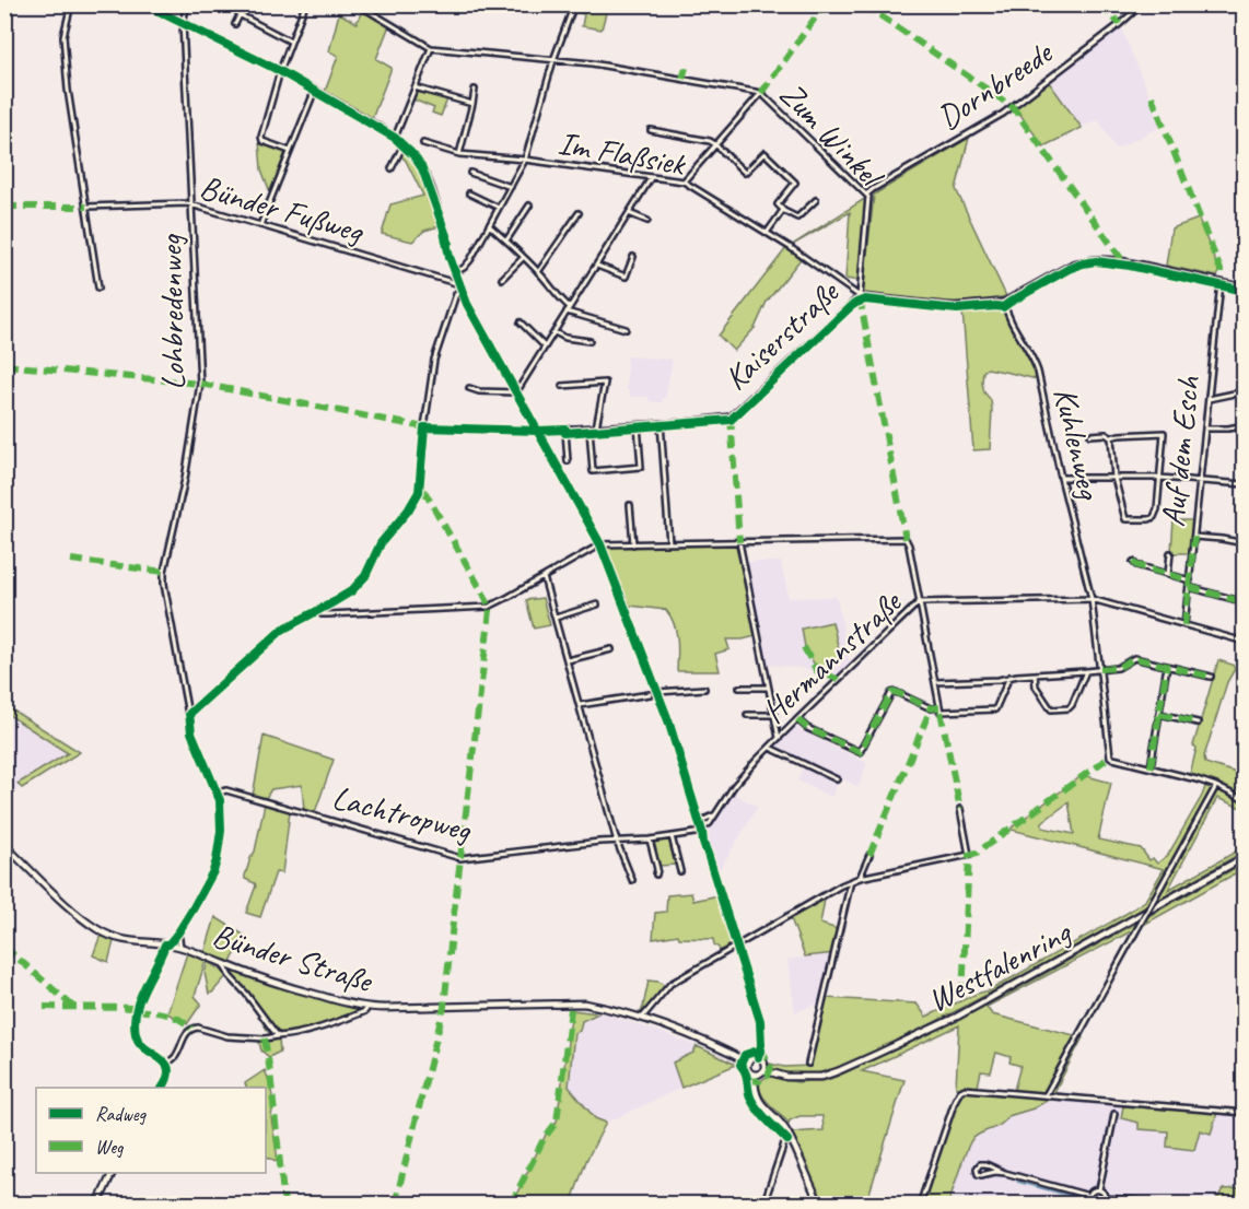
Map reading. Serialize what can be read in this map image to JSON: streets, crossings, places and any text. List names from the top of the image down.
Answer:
{
  "streets": {
    "street": [
      "Dornbreede",
      "Zum Winkel",
      "Im Flaßsiek",
      "Bünder Fußweg",
      "Lohbredenweg",
      "Kaiserstraße",
      "Kuhlenweg",
      "Auf dem Esch",
      "Hermannstraße",
      "Lachtropweg",
      "Bünder Straße",
      "Westfalenring"
    ]
  },
  "crossings": [
    ["Dornbreede", "Zum Winkel"],
    ["Zum Winkel", "Im Flaßsiek"],
    ["Zum Winkel", "Kaiserstraße"],
    ["Im Flaßsiek", "Kaiserstraße"],
    ["Bünder Fußweg", "Lohbredenweg"],
    ["Lohbredenweg", "Lachtropweg"],
    ["Lohbredenweg", "Bünder Straße"],
    ["Kaiserstraße", "Kuhlenweg"],
    ["Kaiserstraße", "Auf dem Esch"],
    ["Kuhlenweg", "Hermannstraße"],
    ["Auf dem Esch", "Hermannstraße"],
    ["Hermannstraße", "Lachtropweg"],
    ["Bünder Straße", "Westfalenring"]
  ],
  "legend": ["Radweg", "Weg"]
}
